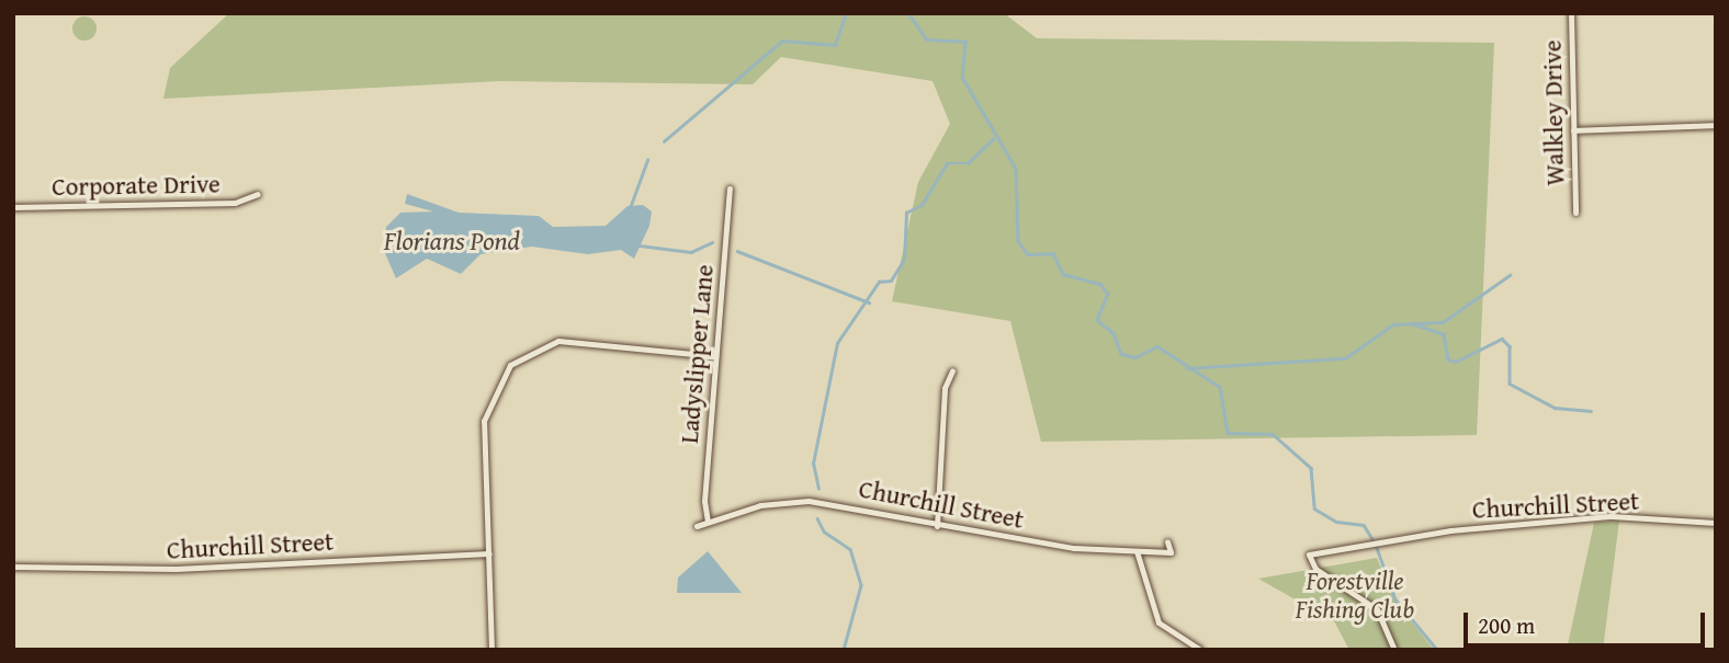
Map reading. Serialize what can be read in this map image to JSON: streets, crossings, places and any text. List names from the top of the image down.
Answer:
{
  "streets": {
    "street": [
      "Walkley Drive",
      "Corporate Drive",
      "Ladyslipper Lane",
      "Churchill Street"
    ]
  },
  "crossings": [
    ["Ladyslipper Lane", "Churchill Street"]
  ],
  "water": ["Florians Pond"],
  "parks": ["Forestville Fishing Club"],
  "scale_bar": "200 m"
}
